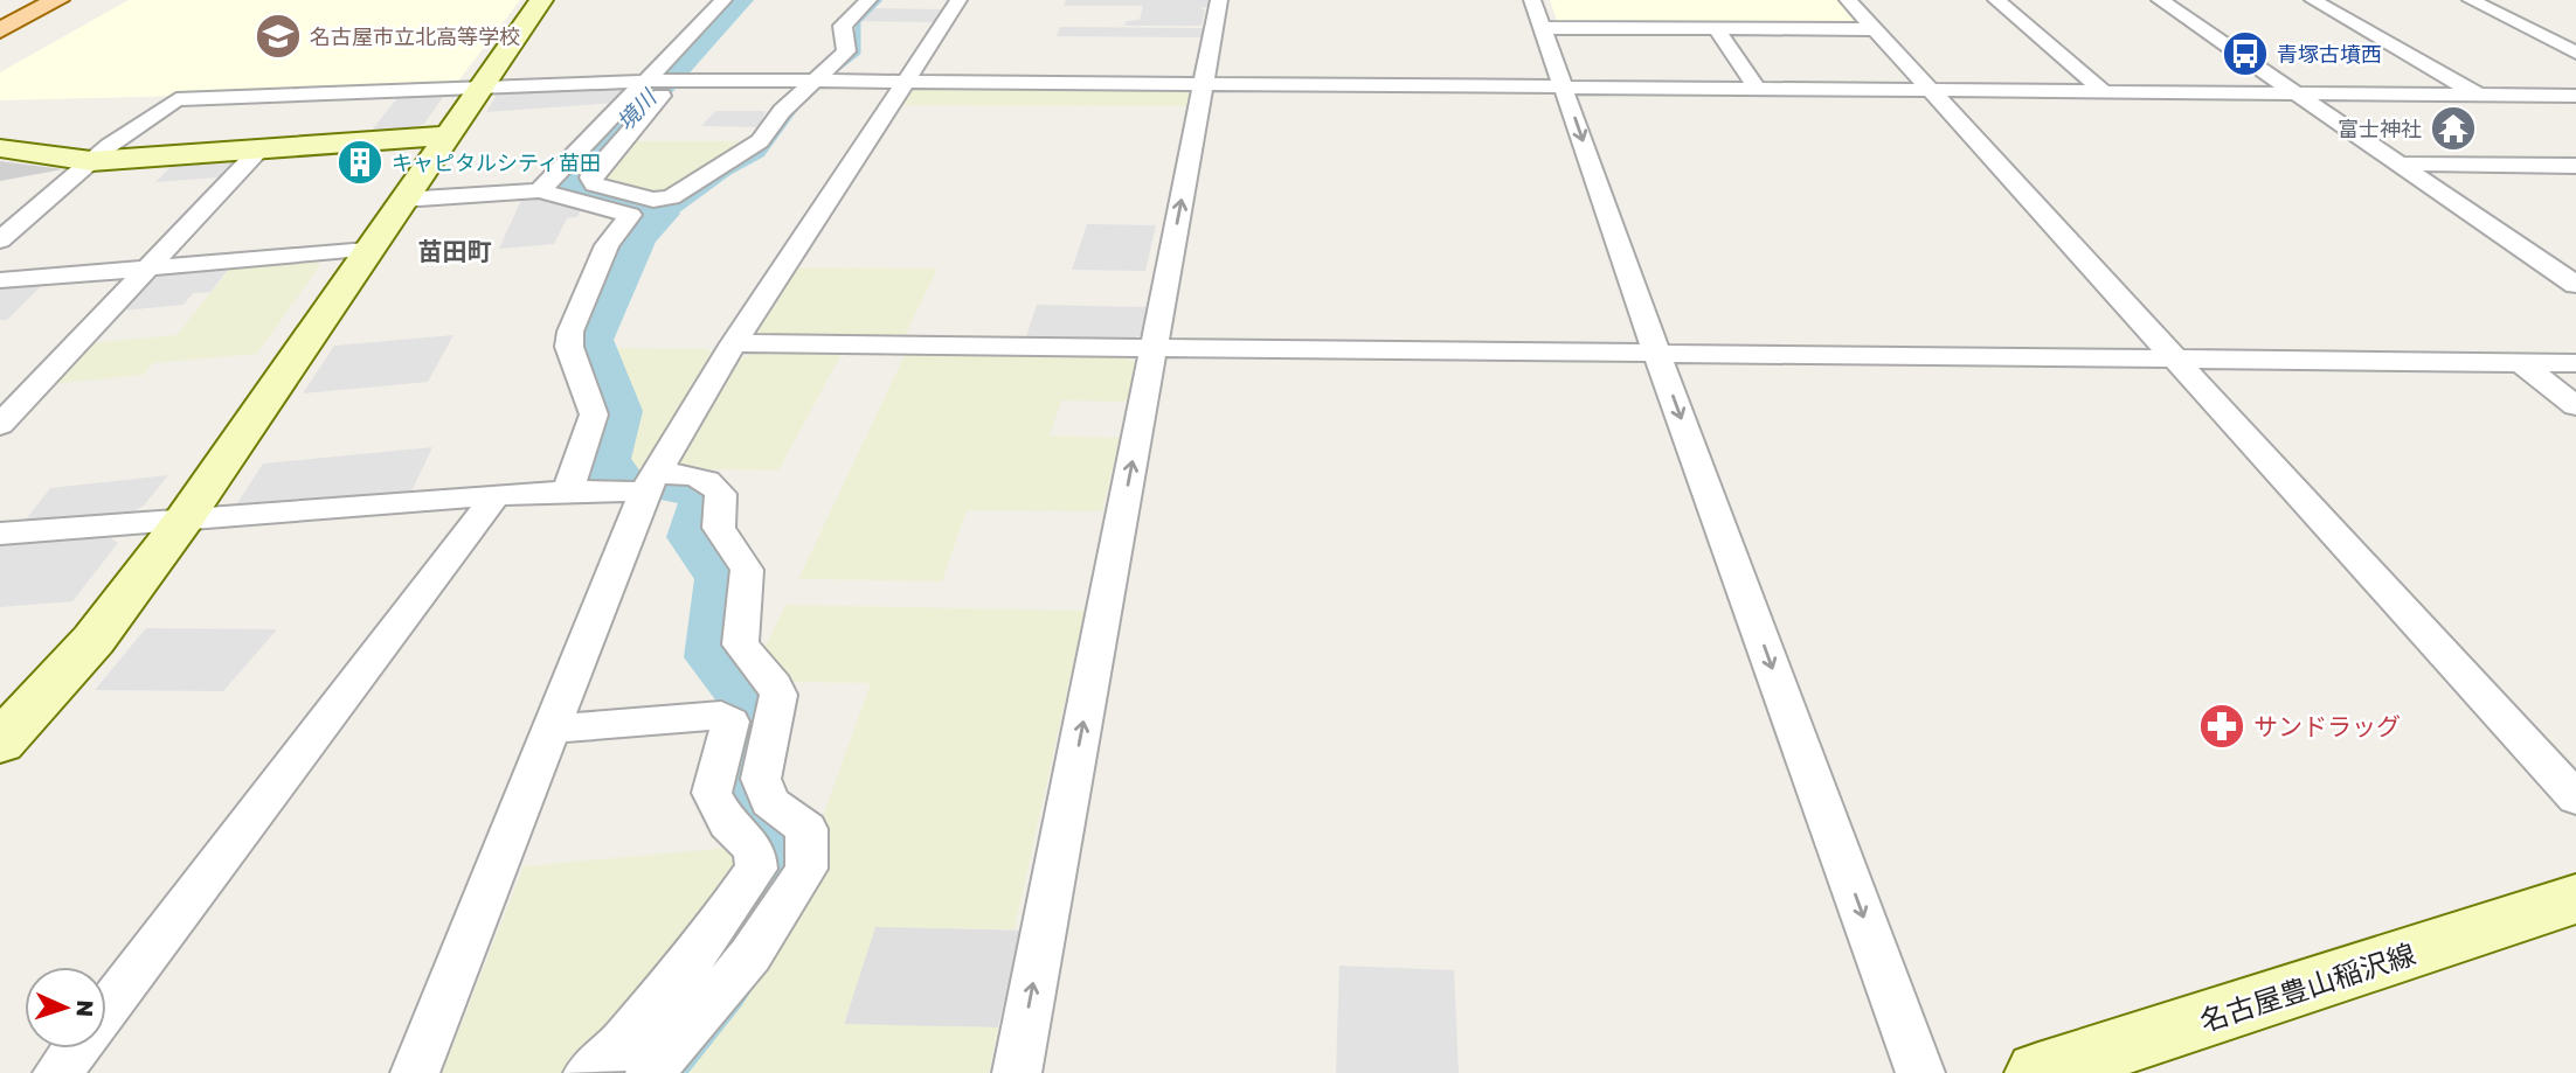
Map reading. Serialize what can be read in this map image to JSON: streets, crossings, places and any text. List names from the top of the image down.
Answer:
{
  "streets": {
    "street": ["名古屋豊山稲沢線"]
  },
  "districts": ["苗田町"],
  "water": ["境川"],
  "places": {
    "school or university": ["名古屋市立北高等学校"],
    "bus stop": ["青塚古墳西"],
    "temple": ["富士神社"],
    "building": ["キャピタルシティ苗田"],
    "pharmacy": ["サンドラッグ"]
  },
  "north": "right"
}
